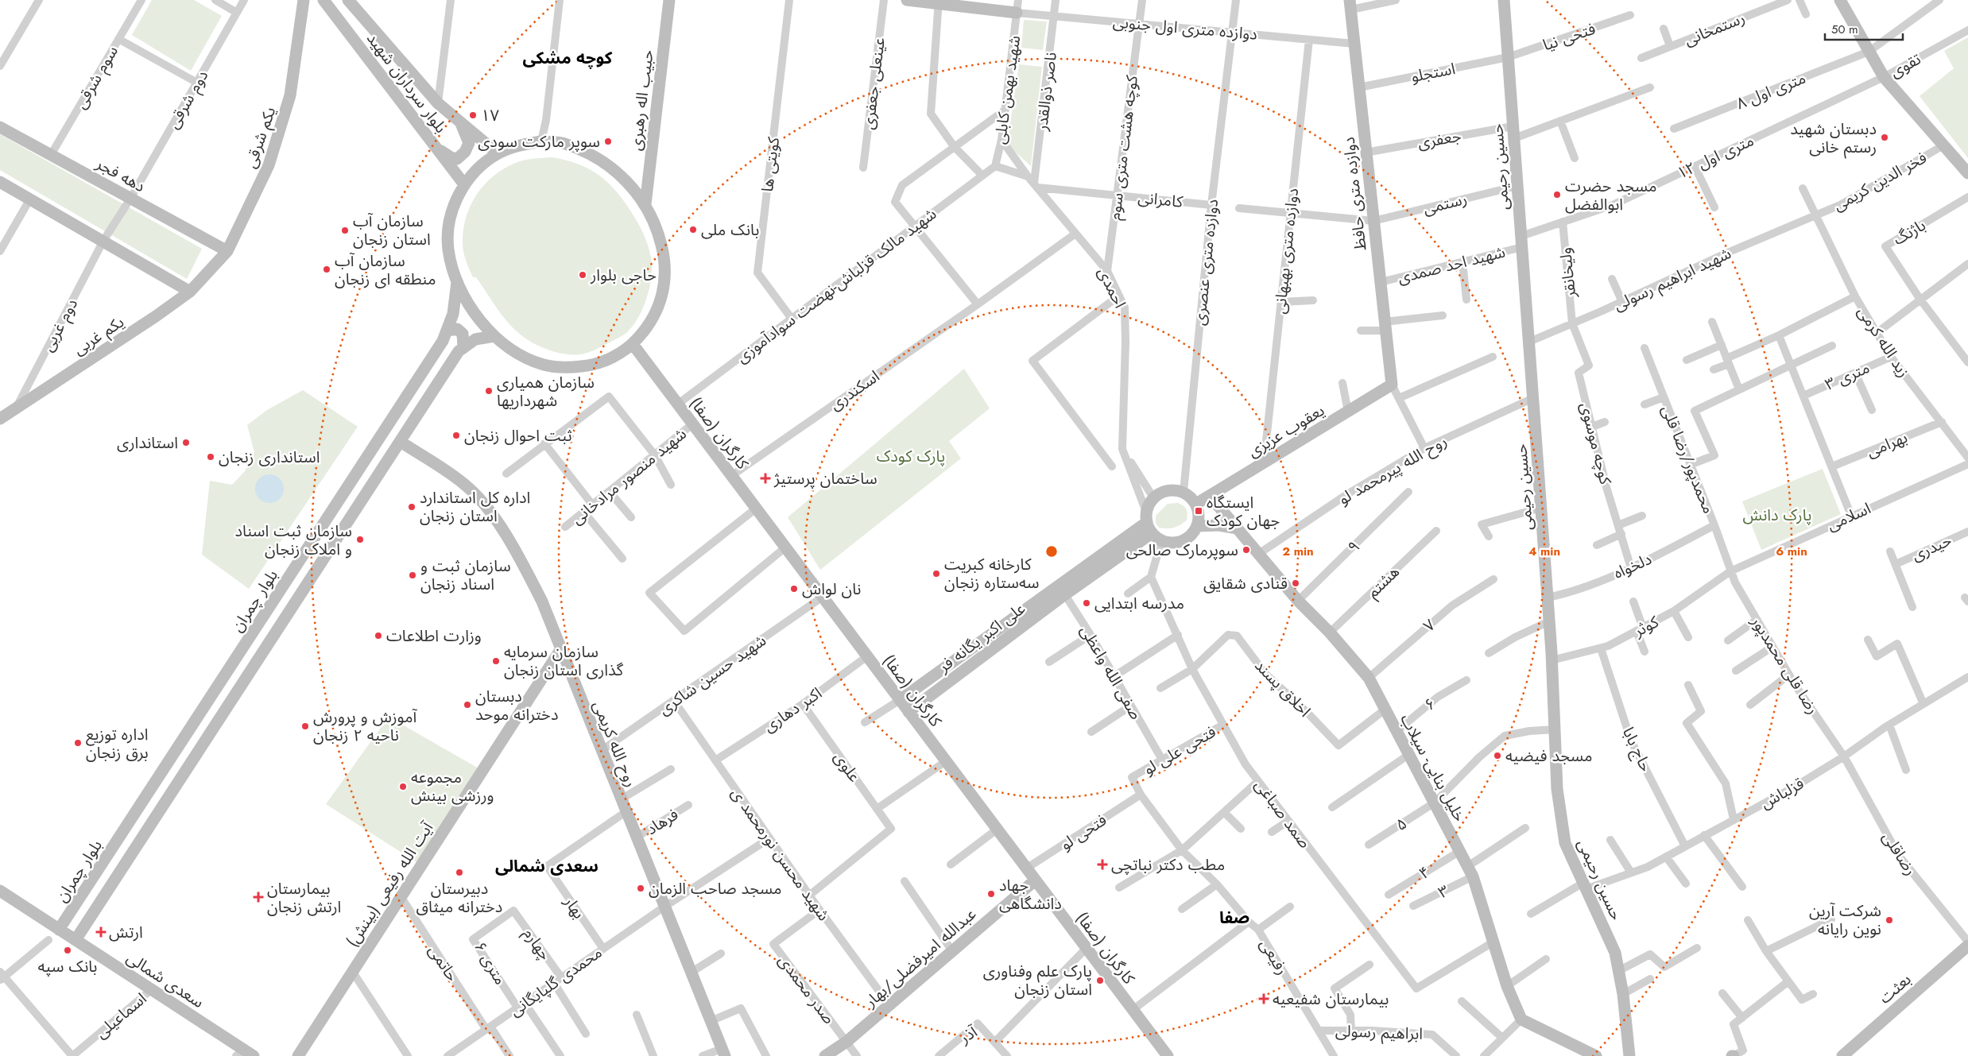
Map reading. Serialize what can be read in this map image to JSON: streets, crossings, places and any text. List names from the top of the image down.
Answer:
{
  "streets": {
    "street": [
      "دوازده متری اول جنوبی",
      "رستمخانی",
      "فتحی نیا",
      "تقوی",
      "استجلو",
      "سوم شرقی",
      "بلوار سرداران شهید",
      "عینعلی جعفری",
      "شهید بهمن کابلی",
      "۸ متری اول",
      "ناصر ذوالقدر",
      "دوم شرقی",
      "حبیب اله رهبری",
      "یکم شرقی",
      "جعفری",
      "کوچه هشت متری سوم",
      "۱۲ متری اول",
      "کویتی ها",
      "حسین رحیمی",
      "دهه فجر",
      "فخر الدین کریمی",
      "دوازده متری حافظ",
      "کامرانی",
      "رستمی",
      "باژنگ",
      "دوازده متری بهبهانی",
      "دوازده متری عنصری",
      "شهید احد صمدی",
      "ولیخانقر",
      "شهید ابراهیم رسولی",
      "شهید مالک قزلباش-نهضت سوادآموزی",
      "احمدی",
      "دوم غربی",
      "یکم غربی",
      "زید الله کرمی",
      "۳ متری",
      "اسکندری",
      "یعقوب عزیزی",
      "کارگران (صفا)",
      "کوچه موسوی",
      "بهرامی",
      "محمدپور/رضا قلی",
      "روح الله پیرمحمد لو",
      "شهید منصور مرادخانی",
      "اسلامی",
      "۹",
      "حیدری",
      "دلخواه",
      "هشتم",
      "بلوار چمران",
      "۷",
      "کوثر",
      "علی اکبر یگانه فر",
      "رضا قلی محمدپور",
      "صفی الله واعظی",
      "شهید حسین شاکری",
      "اخلاق پسند",
      "۶",
      "اکبر دهاری",
      "روح الله کریمی",
      "حاج بابا",
      "فتحی علی لو",
      "علوی",
      "خلیل بنایی- سیلاب",
      "قزلباش",
      "صمد صباغی",
      "فرهاد",
      "۵",
      "فتحی لو",
      "رضاقلی",
      "شهید محسن نورمحمد ی",
      "۴",
      "آیت الله رفیعی (بینش)",
      "۳",
      "بهار",
      "چهارم",
      "رفیعی",
      "عبدالله امیرفضلی/بهار",
      "حاتمی",
      "۶ متری",
      "سعدی شمالی",
      "محمدی گلپایگانی",
      "بعثت",
      "صدر محمدی",
      "اسماعیلی",
      "ابراهیم رسولی",
      "آذر"
    ]
  },
  "crossings": [
    ["دوازده متری اول جنوبی", "شهید بهمن کابلی"],
    ["دوازده متری اول جنوبی", "ناصر ذوالقدر"],
    ["دوازده متری اول جنوبی", "کوچه هشت متری سوم"],
    ["دوازده متری اول جنوبی", "دوازده متری حافظ"],
    ["دوازده متری اول جنوبی", "دوازده متری بهبهانی"],
    ["دوازده متری اول جنوبی", "دوازده متری عنصری"],
    ["فتحی نیا", "استجلو"],
    ["فتحی نیا", "حسین رحیمی"],
    ["تقوی", "۱۲ متری اول"],
    ["استجلو", "حسین رحیمی"],
    ["استجلو", "دوازده متری حافظ"],
    ["سوم شرقی", "دهه فجر"],
    ["شهید بهمن کابلی", "شهید مالک قزلباش-نهضت سوادآموزی"],
    ["شهید بهمن کابلی", "احمدی"],
    ["ناصر ذوالقدر", "کامرانی"],
    ["ناصر ذوالقدر", "احمدی"],
    ["دوم شرقی", "دهه فجر"],
    ["دوم شرقی", "دوم غربی"],
    ["یکم شرقی", "دهه فجر"],
    ["یکم شرقی", "یکم غربی"],
    ["جعفری", "حسین رحیمی"],
    ["جعفری", "دوازده متری حافظ"],
    ["کوچه هشت متری سوم", "کامرانی"],
    ["کوچه هشت متری سوم", "احمدی"],
    ["۱۲ متری اول", "حسین رحیمی"],
    ["۱۲ متری اول", "شهید احد صمدی"],
    ["۱۲ متری اول", "ولیخانقر"],
    ["کویتی ها", "شهید مالک قزلباش-نهضت سوادآموزی"],
    ["حسین رحیمی", "رستمی"],
    ["حسین رحیمی", "شهید احد صمدی"],
    ["حسین رحیمی", "شهید ابراهیم رسولی"],
    ["حسین رحیمی", "روح الله پیرمحمد لو"],
    ["حسین رحیمی", "دلخواه"],
    ["حسین رحیمی", "کوثر"],
    ["حسین رحیمی", "قزلباش"],
    ["حسین رحیمی", "۵"],
    ["فخر الدین کریمی", "شهید ابراهیم رسولی"],
    ["فخر الدین کریمی", "زید الله کرمی"],
    ["دوازده متری حافظ", "رستمی"],
    ["دوازده متری حافظ", "شهید احد صمدی"],
    ["دوازده متری حافظ", "یعقوب عزیزی"],
    ["کامرانی", "دوازده متری عنصری"],
    ["کامرانی", "احمدی"],
    ["دوازده متری بهبهانی", "یعقوب عزیزی"],
    ["دوازده متری عنصری", "احمدی"],
    ["دوازده متری عنصری", "یعقوب عزیزی"],
    ["دوازده متری عنصری", "علی اکبر یگانه فر"],
    ["ولیخانقر", "شهید ابراهیم رسولی"],
    ["ولیخانقر", "کوچه موسوی"],
    ["شهید ابراهیم رسولی", "زید الله کرمی"],
    ["شهید ابراهیم رسولی", "کوچه موسوی"],
    ["شهید مالک قزلباش-نهضت سوادآموزی", "کارگران (صفا)"],
    ["احمدی", "اسکندری"],
    ["احمدی", "یعقوب عزیزی"],
    ["احمدی", "علی اکبر یگانه فر"],
    ["دوم غربی", "یکم غربی"],
    ["زید الله کرمی", "۳ متری"],
    ["زید الله کرمی", "بهرامی"],
    ["اسکندری", "کارگران (صفا)"],
    ["یعقوب عزیزی", "علی اکبر یگانه فر"],
    ["یعقوب عزیزی", "خلیل بنایی- سیلاب"],
    ["کارگران (صفا)", "شهید منصور مرادخانی"],
    ["کارگران (صفا)", "علی اکبر یگانه فر"],
    ["کارگران (صفا)", "شهید حسین شاکری"],
    ["کارگران (صفا)", "اکبر دهاری"],
    ["کارگران (صفا)", "فتحی لو"],
    ["کارگران (صفا)", "عبدالله امیرفضلی/بهار"],
    ["کوچه موسوی", "دلخواه"],
    ["محمدپور/رضا قلی", "اسلامی"],
    ["محمدپور/رضا قلی", "دلخواه"],
    ["محمدپور/رضا قلی", "کوثر"],
    ["محمدپور/رضا قلی", "رضا قلی محمدپور"],
    ["روح الله پیرمحمد لو", "خلیل بنایی- سیلاب"],
    ["اسلامی", "کوثر"],
    ["اسلامی", "رضا قلی محمدپور"],
    ["۹", "خلیل بنایی- سیلاب"],
    ["هشتم", "خلیل بنایی- سیلاب"],
    ["بلوار چمران", "سعدی شمالی"],
    ["۷", "خلیل بنایی- سیلاب"],
    ["کوثر", "رضا قلی محمدپور"],
    ["کوثر", "حاج بابا"],
    ["علی اکبر یگانه فر", "صفی الله واعظی"],
    ["رضا قلی محمدپور", "قزلباش"],
    ["رضا قلی محمدپور", "رضاقلی"],
    ["صفی الله واعظی", "فتحی علی لو"],
    ["شهید حسین شاکری", "روح الله کریمی"],
    ["شهید حسین شاکری", "شهید محسن نورمحمد ی"],
    ["اخلاق پسند", "خلیل بنایی- سیلاب"],
    ["اخلاق پسند", "صمد صباغی"],
    ["۶", "خلیل بنایی- سیلاب"],
    ["اکبر دهاری", "علوی"],
    ["اکبر دهاری", "شهید محسن نورمحمد ی"],
    ["روح الله کریمی", "فرهاد"],
    ["روح الله کریمی", "آیت الله رفیعی (بینش)"],
    ["روح الله کریمی", "بهار"],
    ["روح الله کریمی", "محمدی گلپایگانی"],
    ["حاج بابا", "قزلباش"],
    ["فتحی علی لو", "صمد صباغی"],
    ["فتحی علی لو", "فتحی لو"],
    ["فتحی علی لو", "رفیعی"],
    ["علوی", "شهید محسن نورمحمد ی"],
    ["خلیل بنایی- سیلاب", "صمد صباغی"],
    ["خلیل بنایی- سیلاب", "۵"],
    ["خلیل بنایی- سیلاب", "۴"],
    ["خلیل بنایی- سیلاب", "۳"],
    ["قزلباش", "رضاقلی"],
    ["فتحی لو", "رفیعی"],
    ["شهید محسن نورمحمد ی", "عبدالله امیرفضلی/بهار"],
    ["شهید محسن نورمحمد ی", "محمدی گلپایگانی"],
    ["شهید محسن نورمحمد ی", "صدر محمدی"],
    ["آیت الله رفیعی (بینش)", "حاتمی"],
    ["بهار", "محمدی گلپایگانی"],
    ["چهارم", "۶ متری"],
    ["چهارم", "محمدی گلپایگانی"],
    ["رفیعی", "ابراهیم رسولی"],
    ["عبدالله امیرفضلی/بهار", "صدر محمدی"],
    ["حاتمی", "محمدی گلپایگانی"],
    ["۶ متری", "محمدی گلپایگانی"],
    ["سعدی شمالی", "اسماعیلی"]
  ],
  "districts": ["کوچه مشکی", "سعدی شمالی", "صفا"],
  "parks": ["پارک کودک", "پارک دانش"],
  "places": {
    "other": [
      "۱۷",
      "دبستان شهید رستم خانی",
      "سوپر مارکت سودی",
      "مسجد حضرت ابوالفضل",
      "بانک ملی",
      "سازمان آب استان زنجان",
      "سازمان آب منطقه ای زنجان",
      "حاجی بلوار",
      "سازمان همیاری شهرداریها",
      "ثبت احوال زنجان",
      "استانداری",
      "استانداری زنجان",
      "اداره کل استاندارد استان زنجان",
      "سازمان ثبت اسناد و املاک زنجان",
      "سوپرمارک صالحی",
      "کارخانه کبریت سه‌ستاره زنجان",
      "سازمان ثبت و اسناد زنجان",
      "قنادی شقایق",
      "نان لواش",
      "مدرسه ابتدایی",
      "وزارت اطلاعات",
      "سازمان سرمایه گذاری استان زنجان",
      "دبستان دخترانه موحد",
      "آموزش و پرورش ناحیه ۲ زنجان",
      "اداره توزیع برق زنجان",
      "مسجد فیضیه",
      "مجموعه ورزشی بینش",
      "دبیرستان دخترانه میثاق",
      "مسجد صاحب الزمان",
      "جهاد دانشگاهی",
      "شرکت آرین نوین رایانه",
      "بانک سپه",
      "پارک علم وفناوری استان زنجان"
    ],
    "health": [
      "ساختمان پرستیژ",
      "مطب دکتر نباتچی",
      "بیمارستان ارتش زنجان",
      "ارتش",
      "بیمارستان شفیعیه"
    ],
    "transit": ["ایستگاه جهان کودک"]
  },
  "scale_bar": "50 m",
  "rings": ["2 min", "4 min", "6 min"]
}
